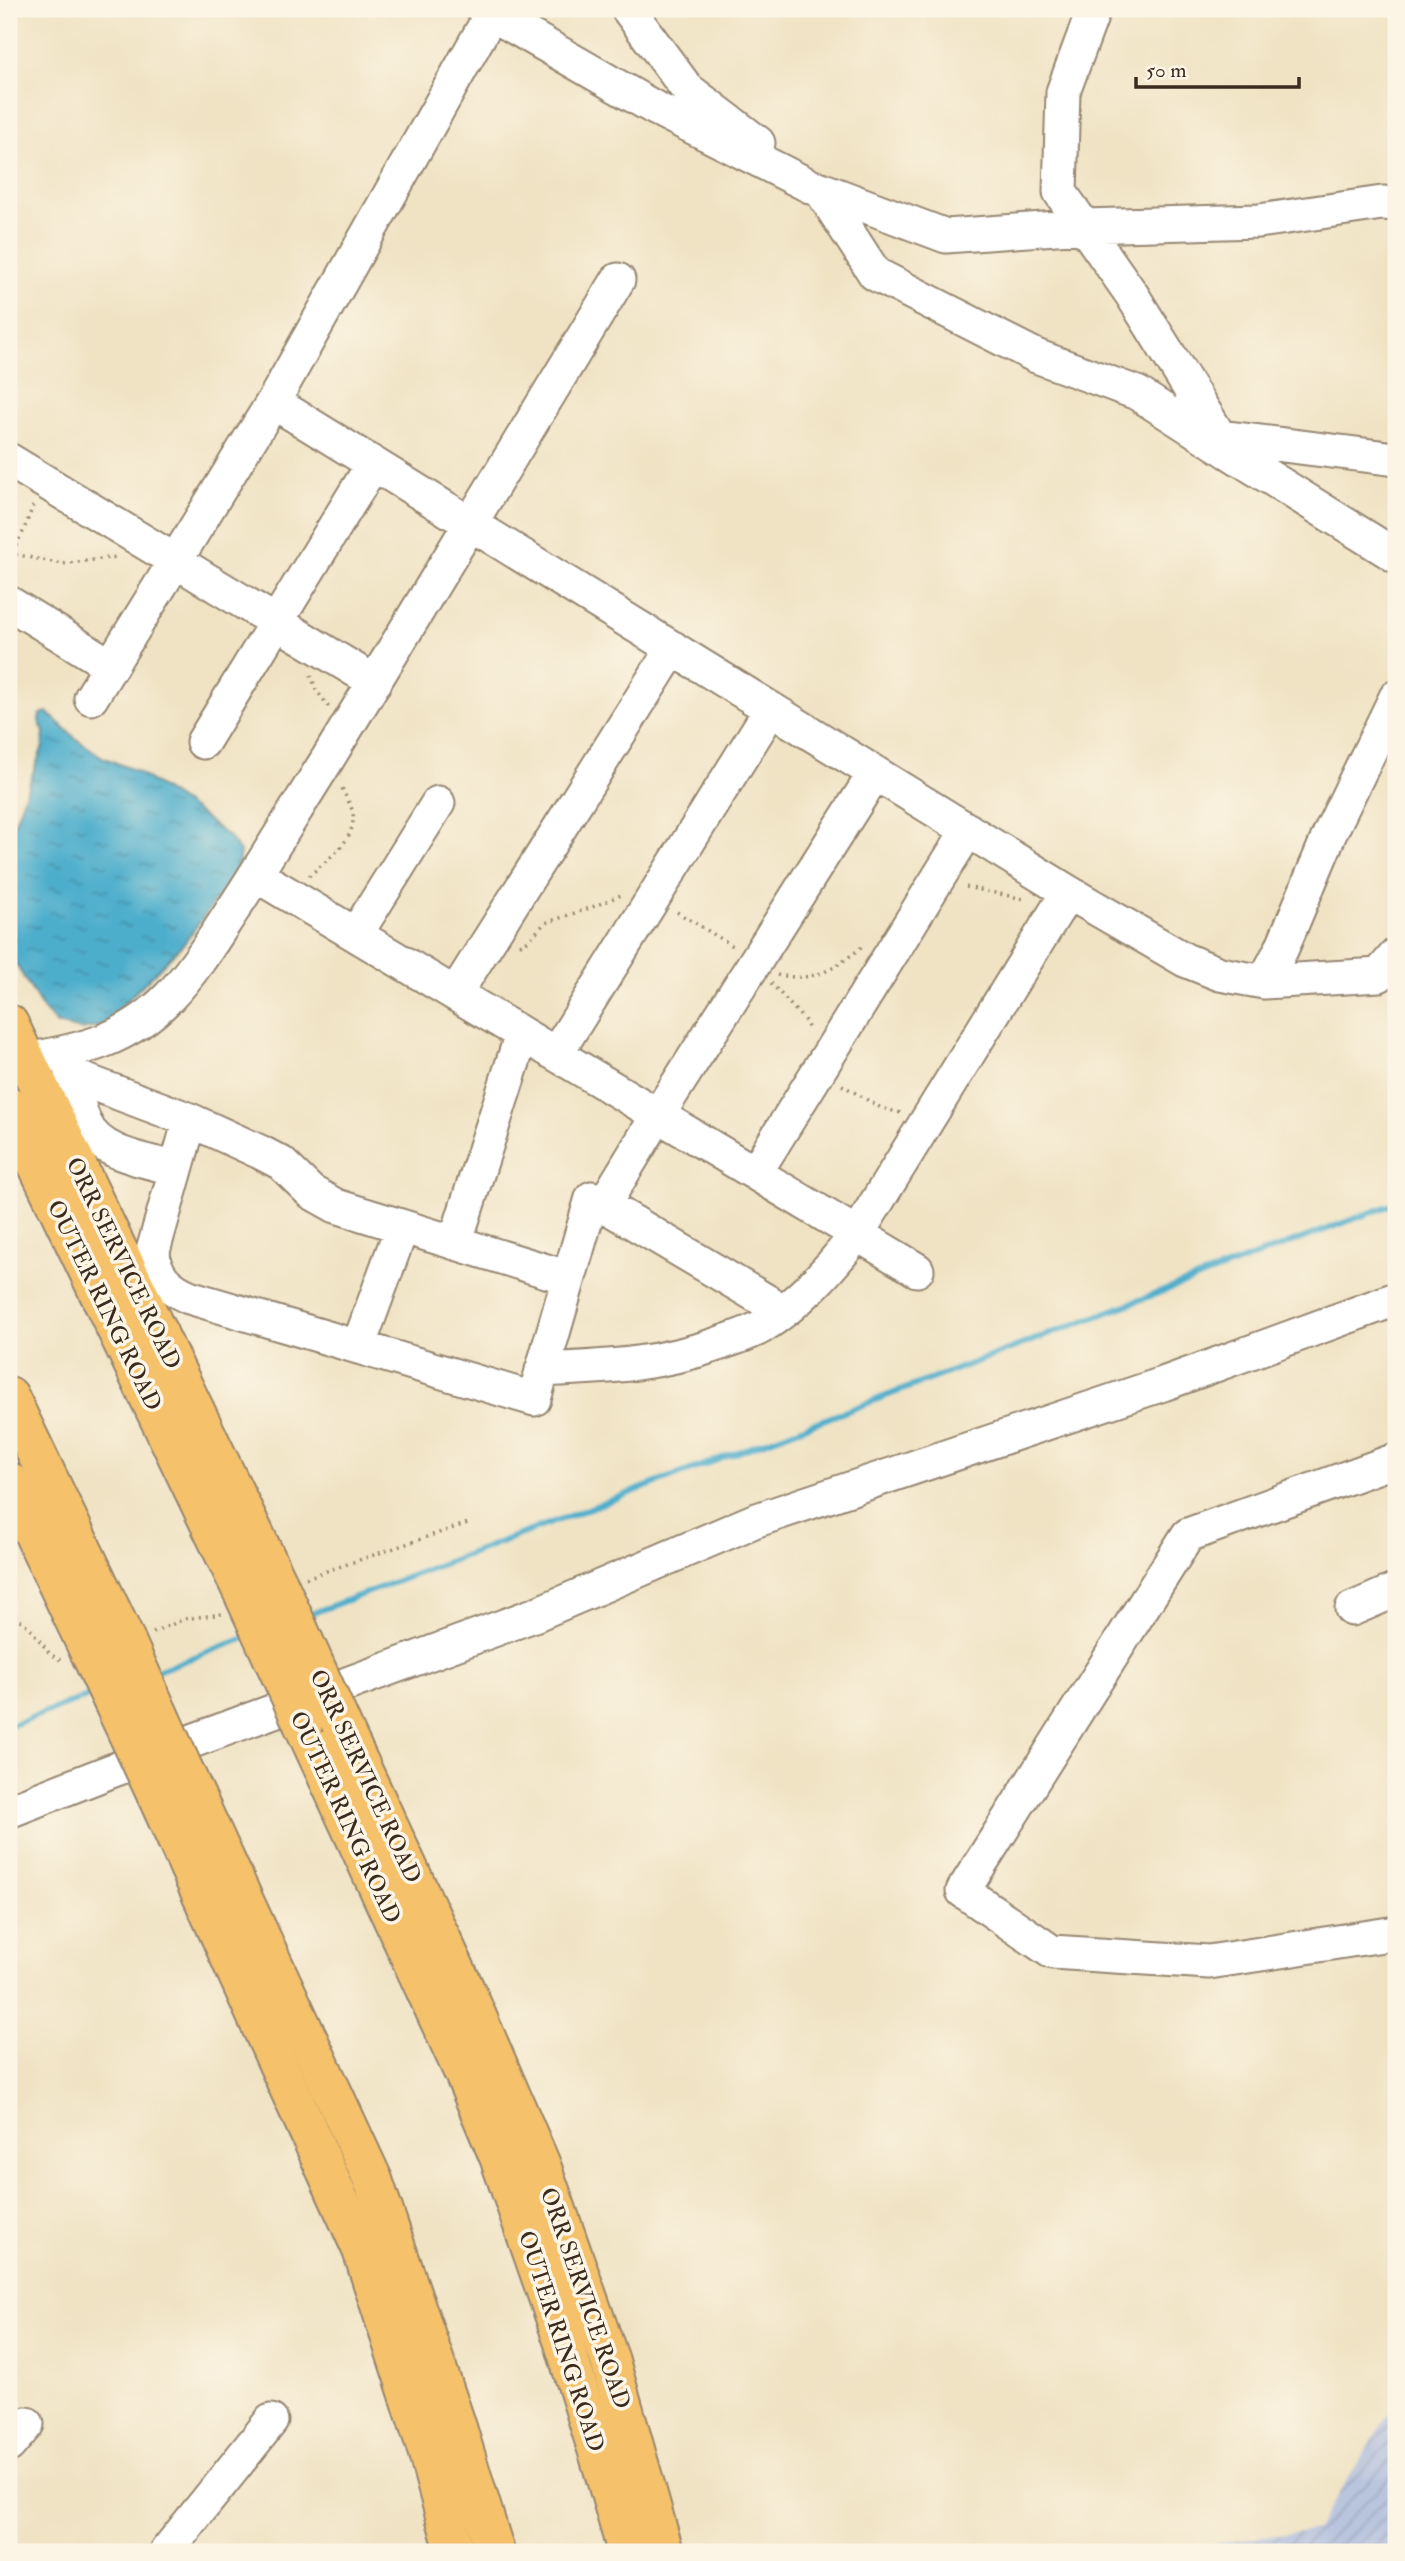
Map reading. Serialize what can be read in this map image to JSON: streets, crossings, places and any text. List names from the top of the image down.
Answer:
{
  "streets": {
    "main road": ["ORR SERVICE ROAD", "OUTER RING ROAD"]
  },
  "crossings": [
    ["ORR SERVICE ROAD", "OUTER RING ROAD"]
  ],
  "scale_bar": "50 m"
}
